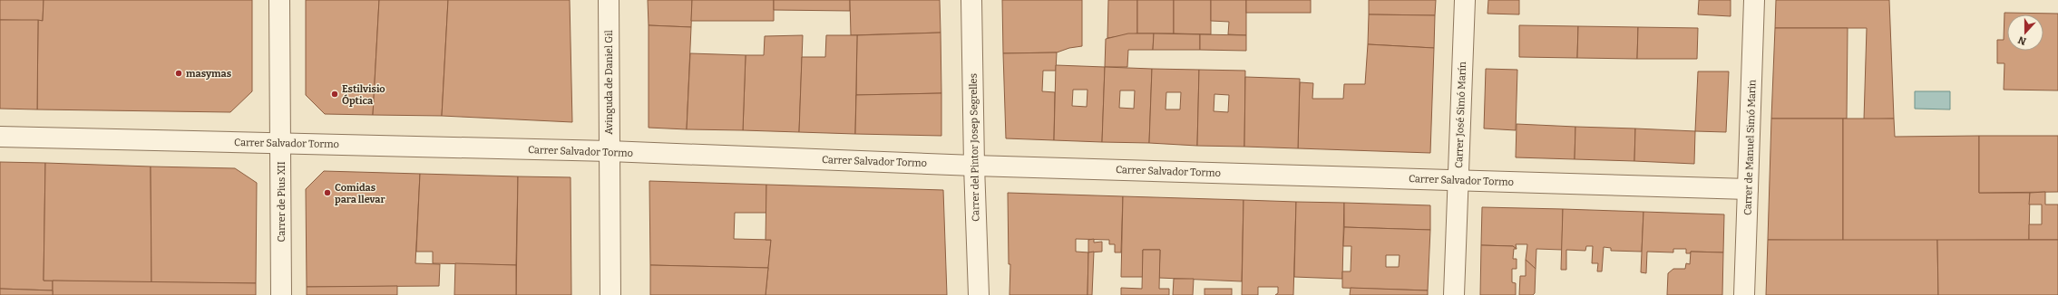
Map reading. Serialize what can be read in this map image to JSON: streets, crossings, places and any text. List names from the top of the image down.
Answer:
{
  "streets": {
    "street": [
      "Avinguda de Daniel Gil",
      "Carrer José Simó Marín",
      "Carrer Salvador Tormo",
      "Carrer del Pintor Josep Segrelles",
      "Carrer de Manuel Simó Marin",
      "Carrer de Pius XII"
    ]
  },
  "crossings": [
    ["Avinguda de Daniel Gil", "Carrer Salvador Tormo"],
    ["Carrer José Simó Marín", "Carrer Salvador Tormo"],
    ["Carrer Salvador Tormo", "Carrer del Pintor Josep Segrelles"],
    ["Carrer Salvador Tormo", "Carrer de Manuel Simó Marin"],
    ["Carrer Salvador Tormo", "Carrer de Pius XII"]
  ],
  "places": ["masymas", "Estilvisio Óptica", "Comidas para llevar"],
  "north": "bottom"
}
